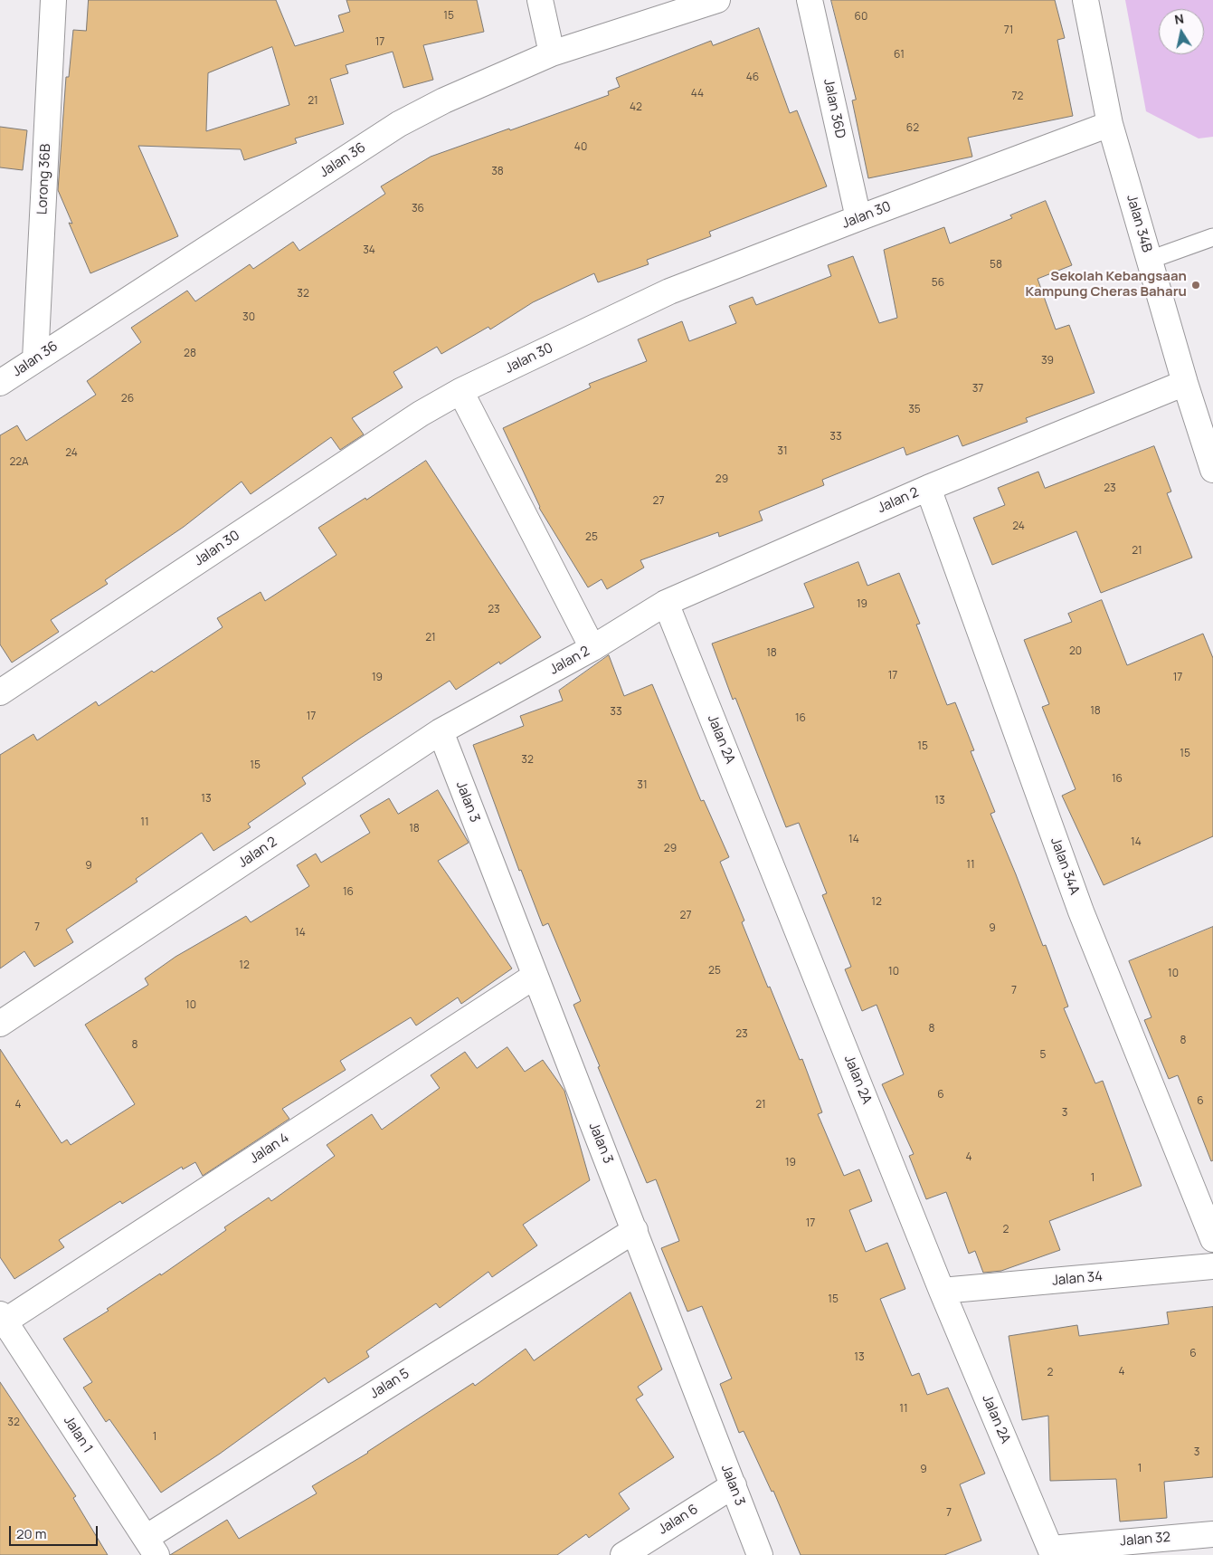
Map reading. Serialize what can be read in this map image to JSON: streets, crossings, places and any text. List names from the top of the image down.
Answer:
{
  "streets": {
    "street": [
      "Jalan 36D",
      "Jalan 36",
      "Lorong 36B",
      "Jalan 30",
      "Jalan 34B",
      "Jalan 2",
      "Jalan 2A",
      "Jalan 3",
      "Jalan 34A",
      "Jalan 4",
      "Jalan 34",
      "Jalan 5",
      "Jalan 1",
      "Jalan 6",
      "Jalan 32"
    ]
  },
  "crossings": [
    ["Jalan 36D", "Jalan 30"],
    ["Jalan 36", "Lorong 36B"],
    ["Jalan 30", "Jalan 34B"],
    ["Jalan 34B", "Jalan 2"],
    ["Jalan 2", "Jalan 2A"],
    ["Jalan 2", "Jalan 3"],
    ["Jalan 2", "Jalan 34A"],
    ["Jalan 2A", "Jalan 34"],
    ["Jalan 2A", "Jalan 32"],
    ["Jalan 3", "Jalan 4"],
    ["Jalan 3", "Jalan 5"],
    ["Jalan 3", "Jalan 6"],
    ["Jalan 4", "Jalan 1"],
    ["Jalan 5", "Jalan 1"]
  ],
  "places": ["Sekolah Kebangsaan Kampung Cheras Baharu"],
  "house_numbers": [
    "15",
    "60",
    "71",
    "17",
    "61",
    "46",
    "44",
    "72",
    "21",
    "42",
    "62",
    "40",
    "38",
    "36",
    "34",
    "58",
    "56",
    "32",
    "30",
    "28",
    "39",
    "37",
    "26",
    "35",
    "33",
    "31",
    "24",
    "22A",
    "29",
    "23",
    "27",
    "24",
    "25",
    "21",
    "19",
    "23",
    "21",
    "20",
    "18",
    "17",
    "19",
    "17",
    "18",
    "33",
    "17",
    "16",
    "15",
    "15",
    "32",
    "15",
    "16",
    "31",
    "13",
    "13",
    "11",
    "18",
    "14",
    "14",
    "29",
    "11",
    "9",
    "16",
    "12",
    "27",
    "7",
    "9",
    "14",
    "12",
    "25",
    "10",
    "10",
    "7",
    "10",
    "8",
    "23",
    "8",
    "8",
    "5",
    "6",
    "6",
    "4",
    "21",
    "3",
    "4",
    "19",
    "1",
    "17",
    "2",
    "15",
    "6",
    "13",
    "4",
    "2",
    "11",
    "32",
    "1",
    "3",
    "1",
    "9",
    "7"
  ],
  "scale_bar": "20 m",
  "north": "top"
}
